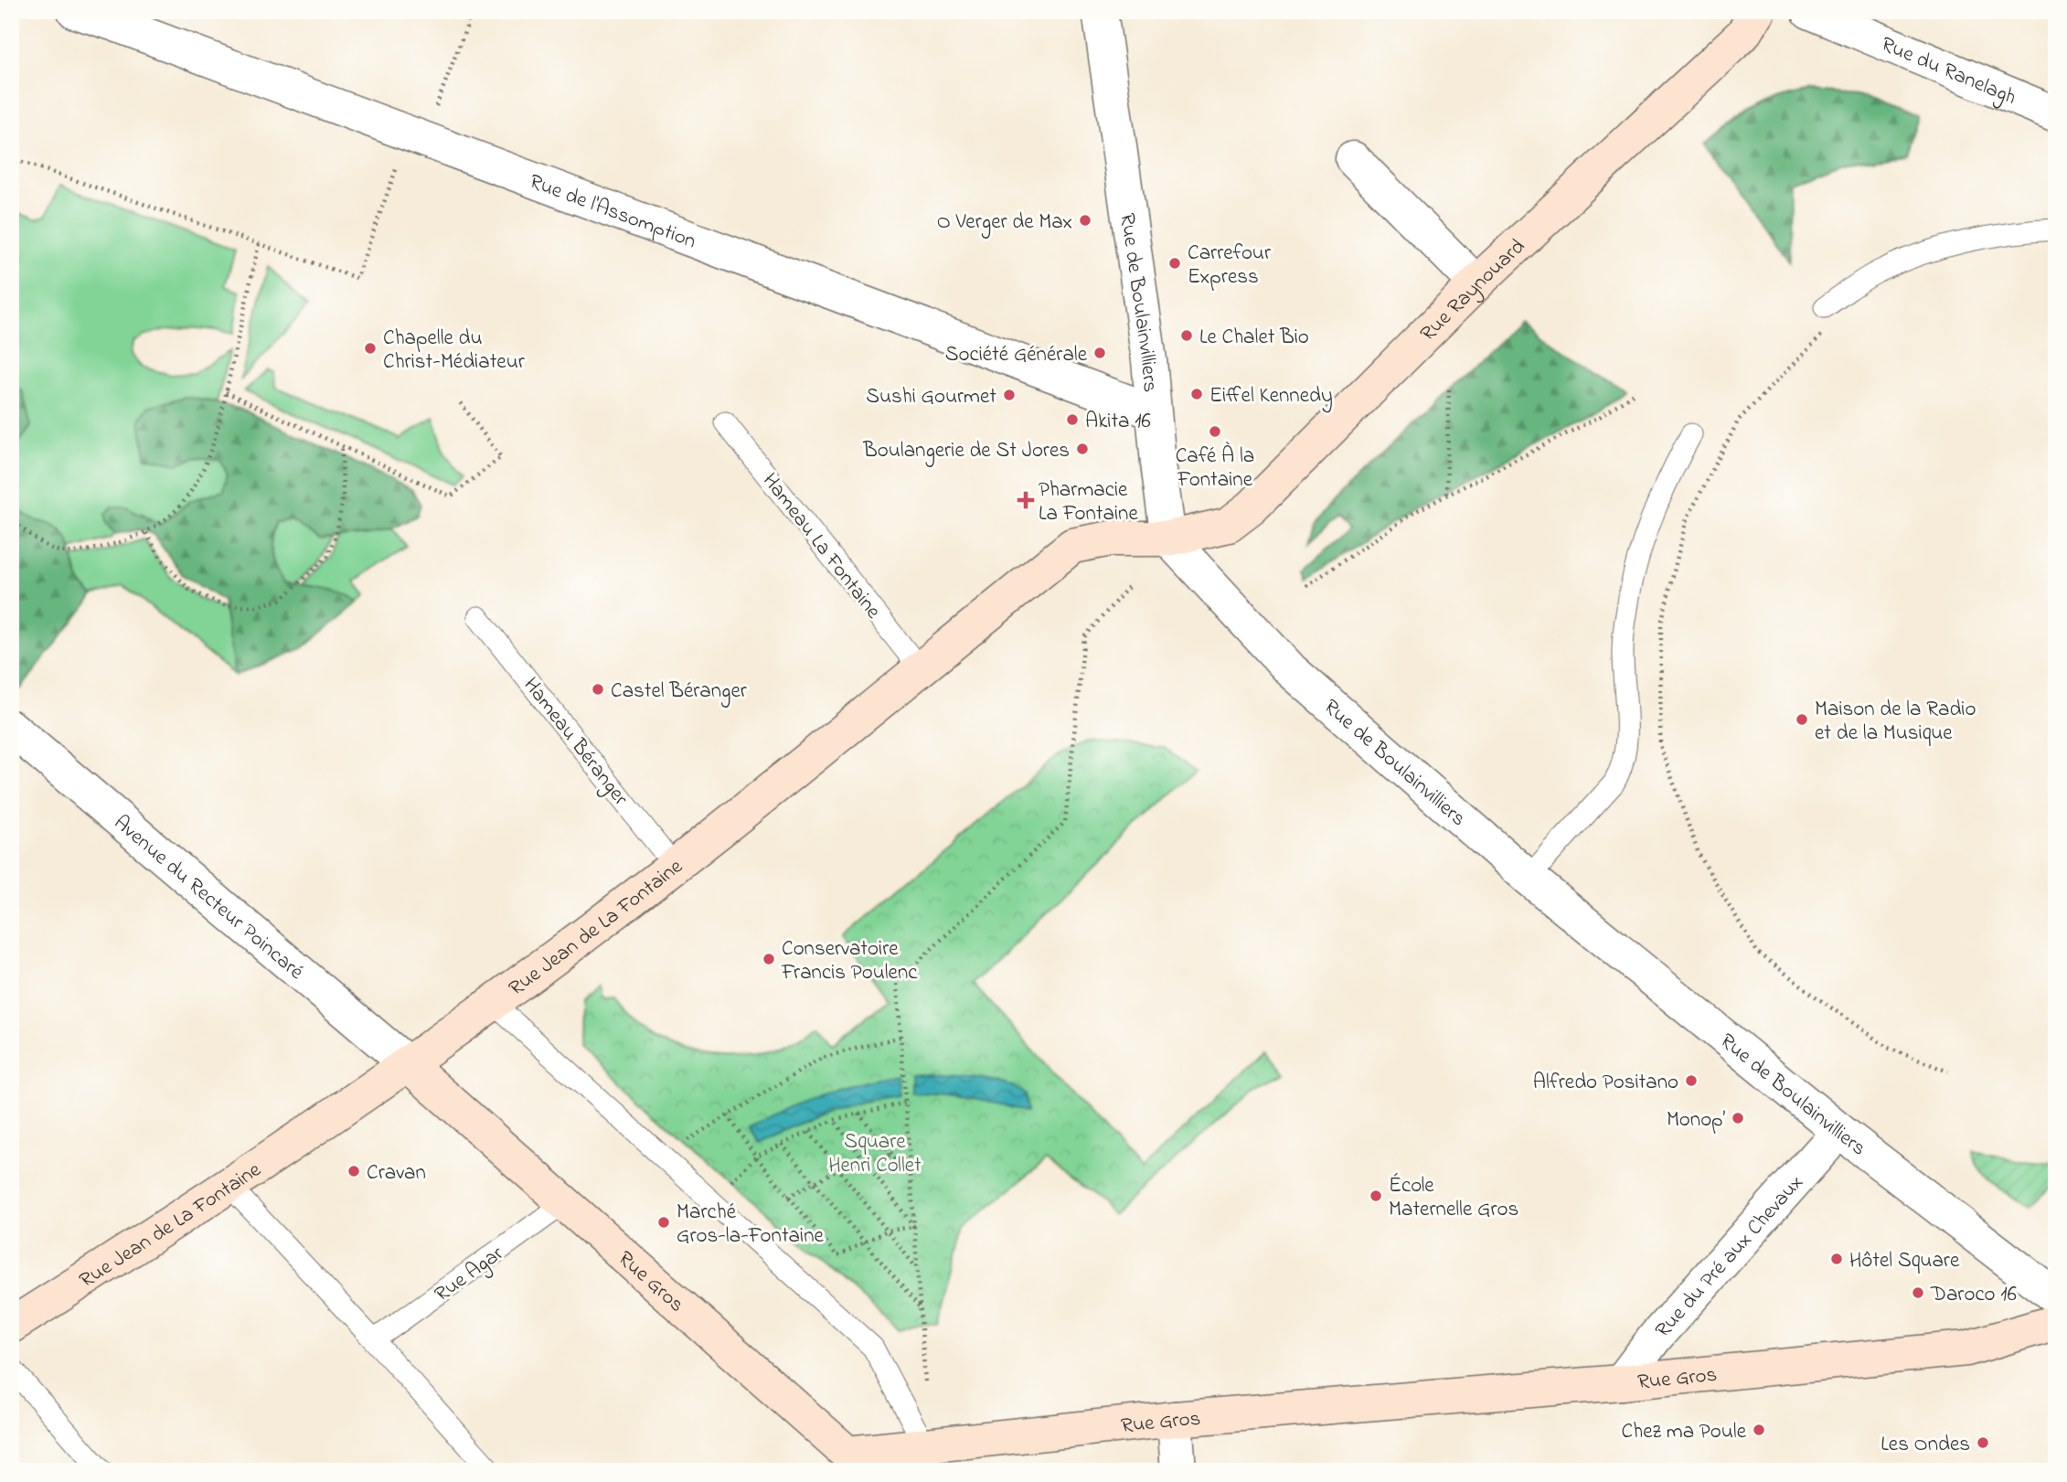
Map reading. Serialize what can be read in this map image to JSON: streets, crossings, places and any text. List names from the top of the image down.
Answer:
{
  "streets": {
    "street": [
      "Rue du Ranelagh",
      "Rue de l'Assomption",
      "Rue Raynouard",
      "Rue de Boulainvilliers",
      "Avenue du Recteur Poincaré",
      "Rue Jean de La Fontaine",
      "Rue du Pré aux Chevaux",
      "Rue Gros"
    ],
    "lane": ["Hameau La Fontaine", "Hameau Béranger", "Rue Agar"]
  },
  "crossings": [
    ["Rue de l'Assomption", "Rue de Boulainvilliers"],
    ["Rue Raynouard", "Rue de Boulainvilliers"],
    ["Rue Raynouard", "Rue Jean de La Fontaine"],
    ["Rue de Boulainvilliers", "Rue Jean de La Fontaine"],
    ["Rue de Boulainvilliers", "Rue du Pré aux Chevaux"],
    ["Hameau La Fontaine", "Rue Jean de La Fontaine"],
    ["Hameau Béranger", "Rue Jean de La Fontaine"],
    ["Avenue du Recteur Poincaré", "Rue Jean de La Fontaine"],
    ["Avenue du Recteur Poincaré", "Rue Gros"],
    ["Rue Jean de La Fontaine", "Rue Gros"],
    ["Rue du Pré aux Chevaux", "Rue Gros"],
    ["Rue Agar", "Rue Gros"]
  ],
  "parks": ["Square Henri Collet"],
  "places": {
    "other": [
      "O Verger de Max",
      "Carrefour Express",
      "Le Chalet Bio",
      "Chapelle du Christ-Médiateur",
      "Société Générale",
      "Eiffel Kennedy",
      "Sushi Gourmet",
      "Akita 16",
      "Café À la Fontaine",
      "Boulangerie de St Jores",
      "Castel Béranger",
      "Maison de la Radio et de la Musique",
      "Conservatoire Francis Poulenc",
      "Alfredo Positano",
      "Monop’",
      "Cravan",
      "École Maternelle Gros",
      "Marché Gros-la-Fontaine",
      "Hôtel Square",
      "Daroco 16",
      "Chez ma Poule",
      "Les Ondes"
    ],
    "health": ["Pharmacie La Fontaine"]
  }
}
